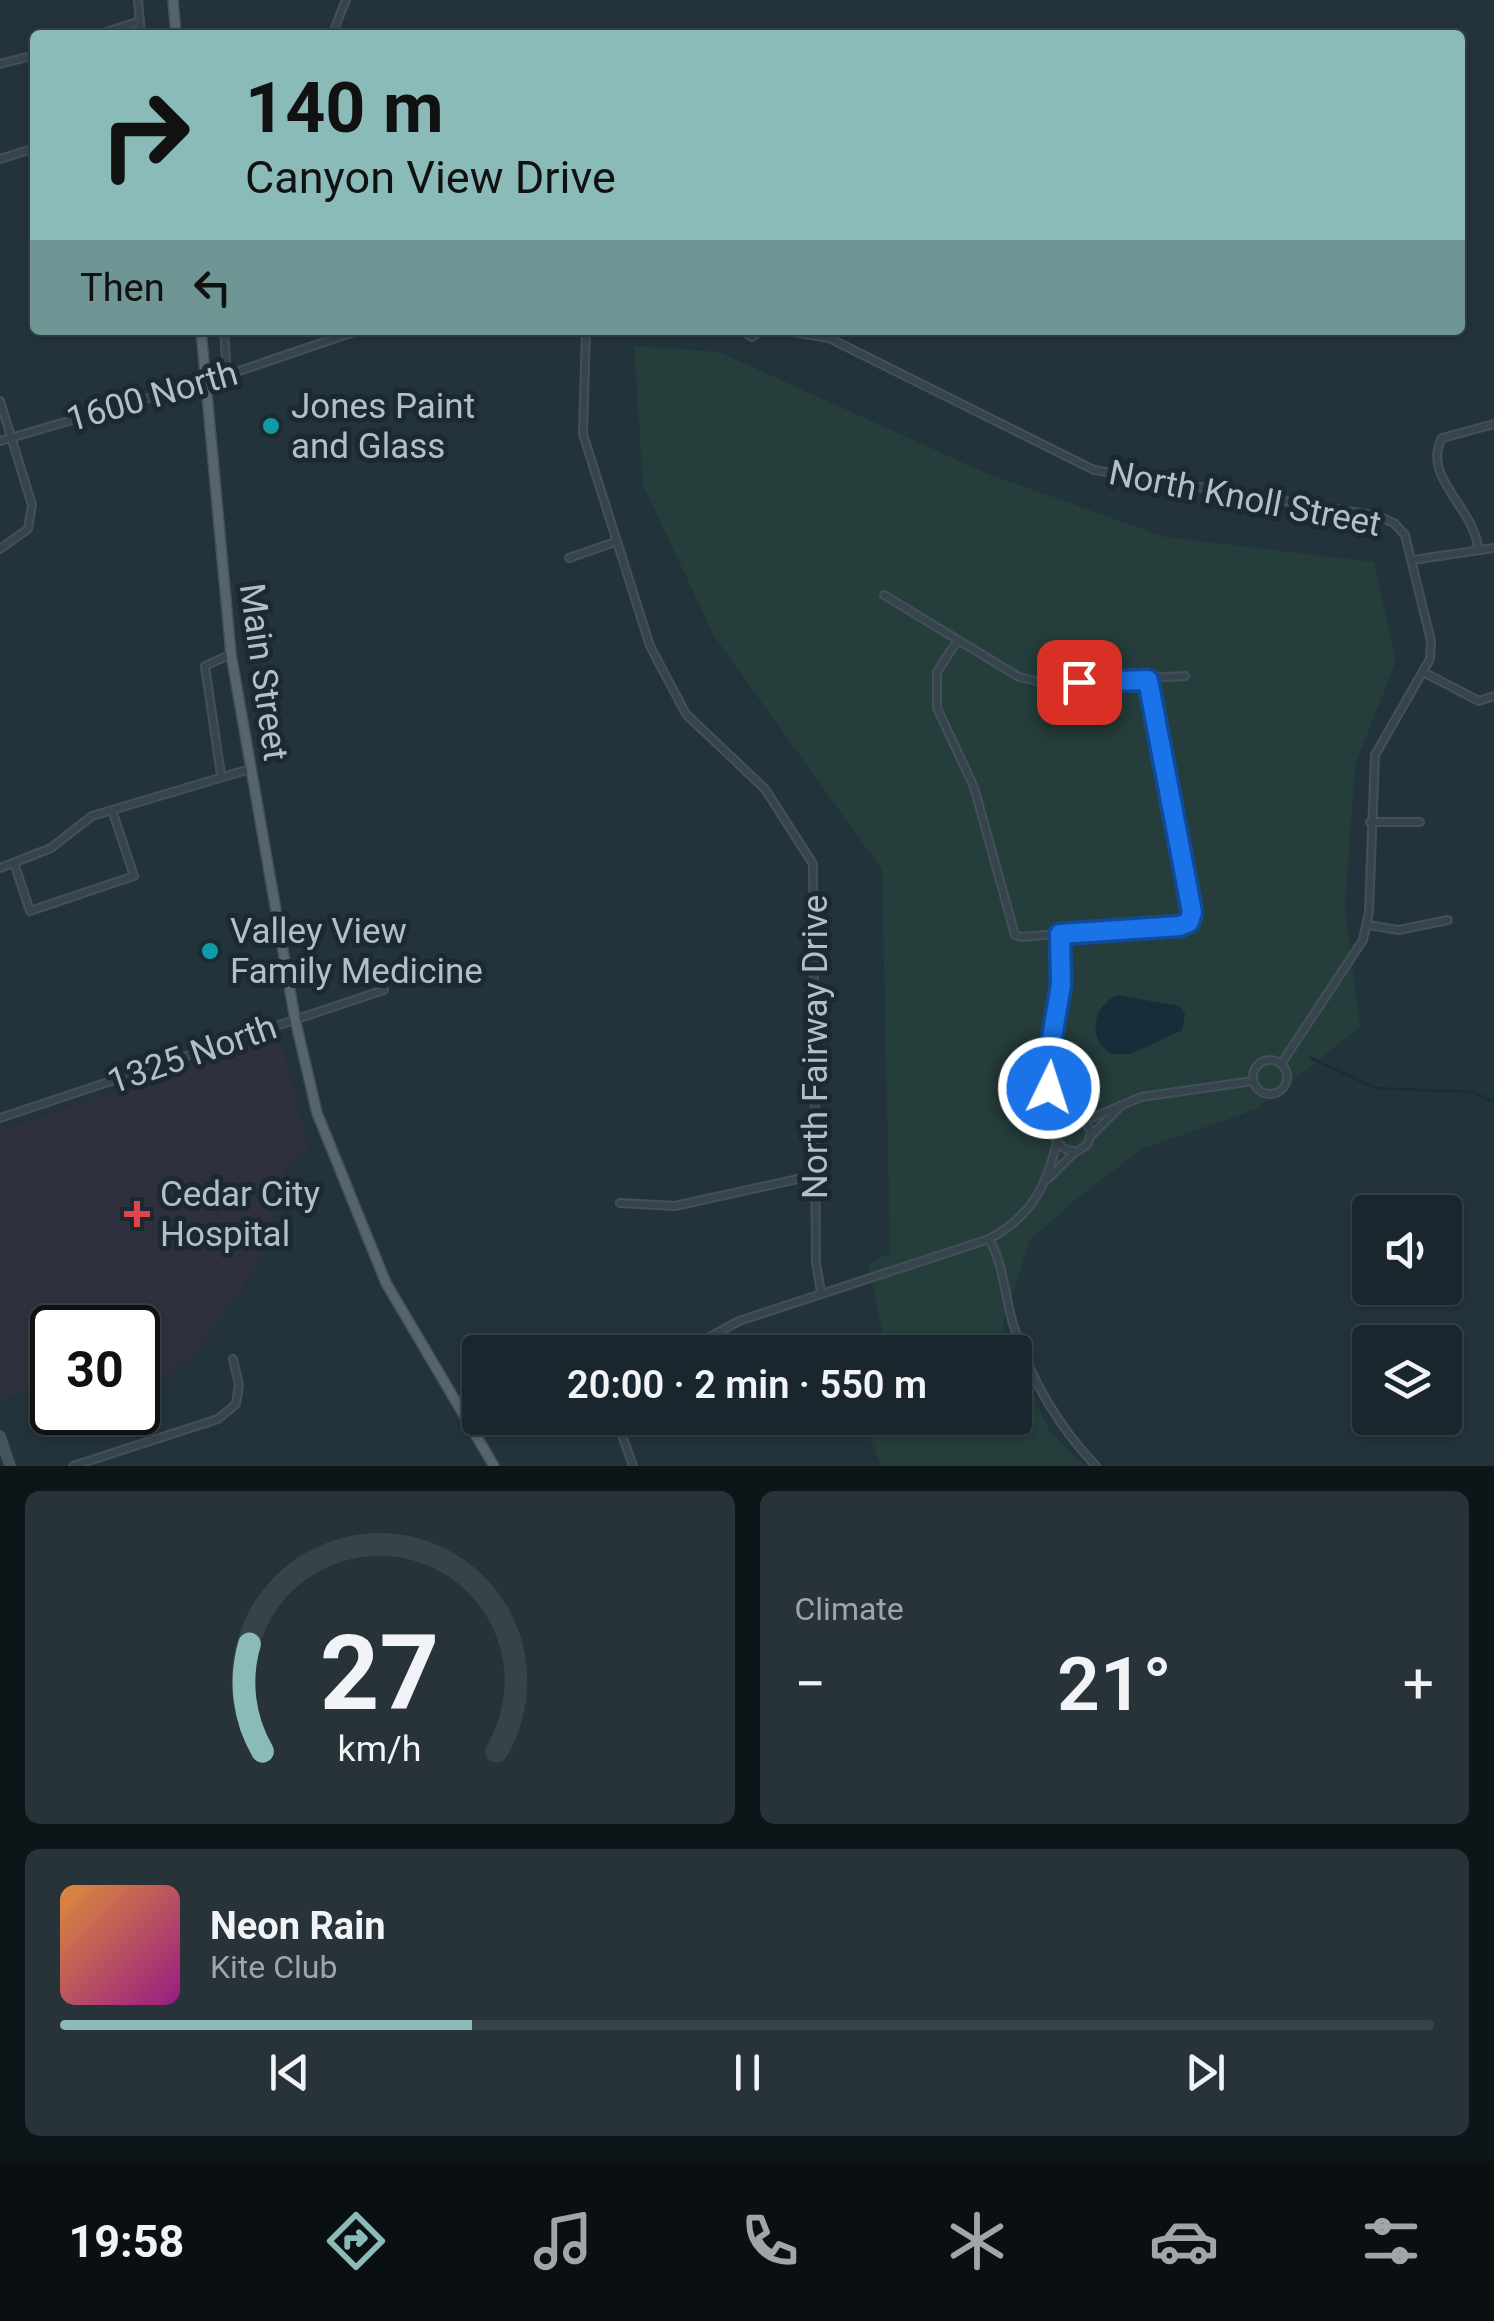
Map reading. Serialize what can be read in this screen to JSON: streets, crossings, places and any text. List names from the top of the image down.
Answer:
{
  "streets": {
    "main road": ["Main Street"],
    "street": [
      "1600 North",
      "North Knoll Street",
      "North Fairway Drive",
      "1325 North"
    ]
  },
  "crossings": [
    ["1600 North", "Main Street"],
    ["Main Street", "1325 North"]
  ],
  "places": {
    "other": ["Jones Paint and Glass", "Valley View Family Medicine"],
    "health": ["Cedar City Hospital"]
  },
  "page": {
    "turn": ["140 m", "Canyon View Drive"],
    "then": "Then",
    "limit": "30",
    "trip": "20:00 · 2 min · 550 m",
    "tile": "Climate",
    "heat": ["−", "21°", "+"],
    "song": ["Neon Rain", "Kite Club"],
    "tabs": "19:58",
    "gauge": ["27", "km/h"]
  }
}
